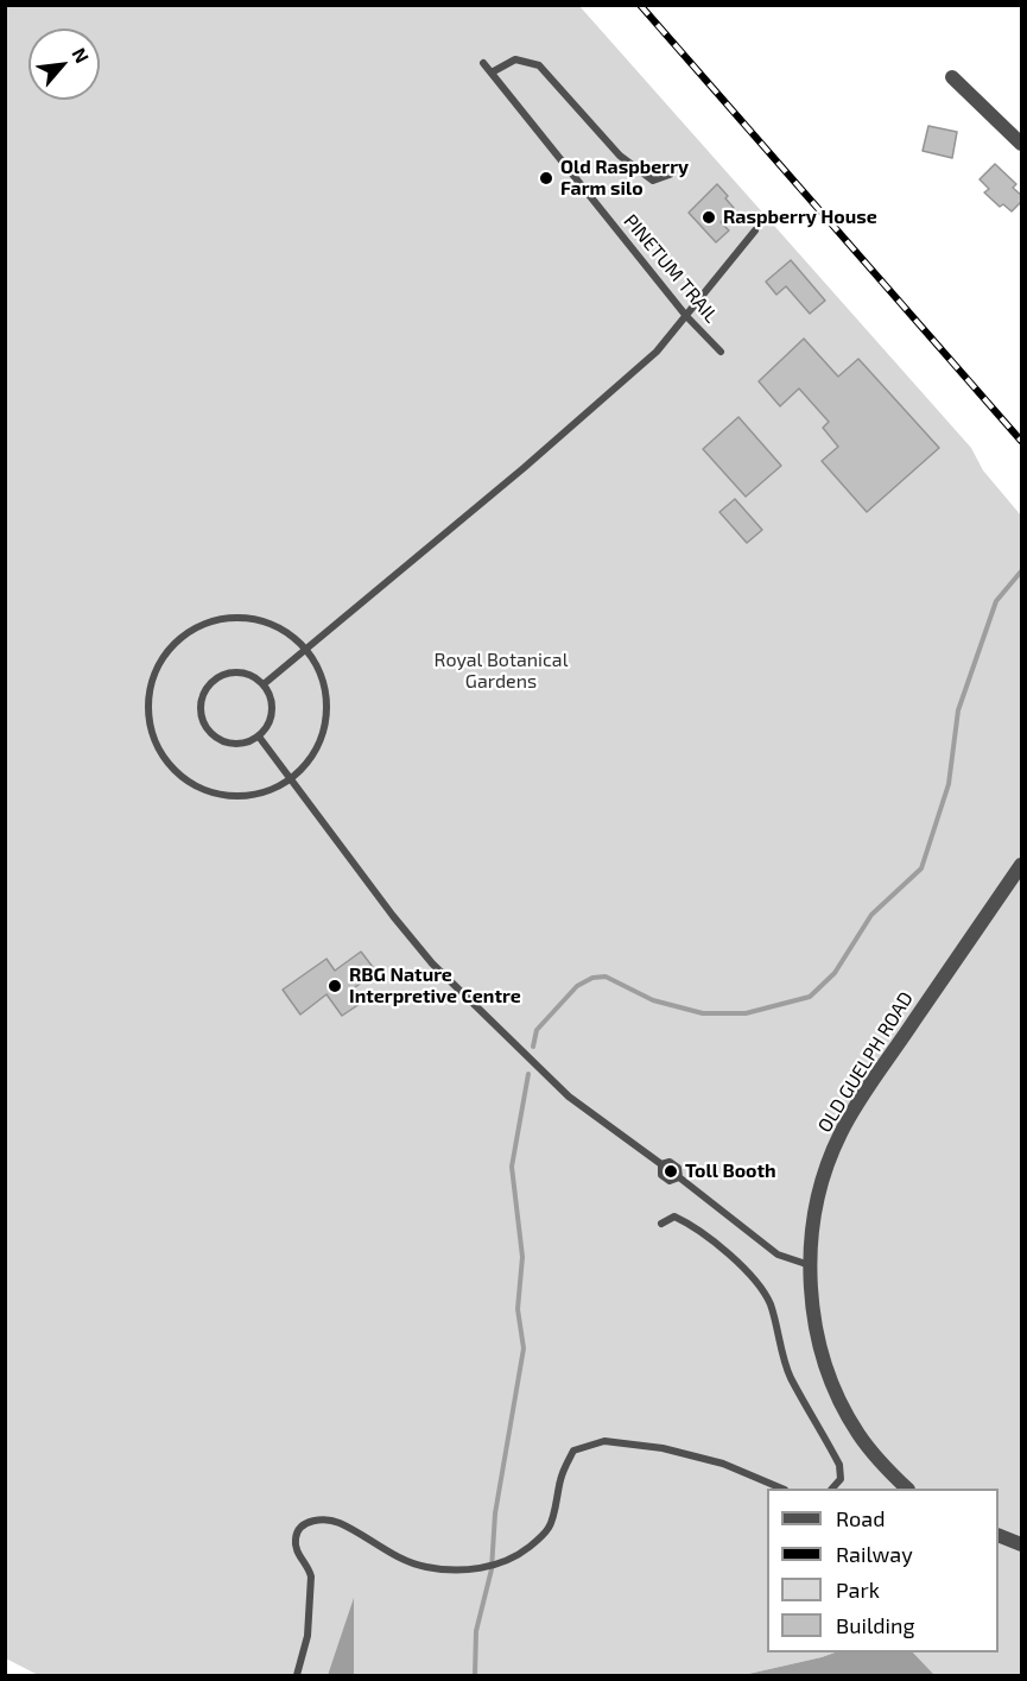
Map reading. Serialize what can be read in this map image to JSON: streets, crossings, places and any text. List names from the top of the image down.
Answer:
{
  "streets": {
    "street": ["OLD GUELPH ROAD"],
    "lane": ["PINETUM TRAIL"]
  },
  "parks": ["Royal Botanical Gardens"],
  "places": [
    "Old Raspberry Farm silo",
    "Raspberry House",
    "RBG Nature Interpretive Centre",
    "Toll Booth"
  ],
  "legend": [
    "Road",
    "Railway",
    "Park",
    "Building"
  ],
  "north": "top right"
}
